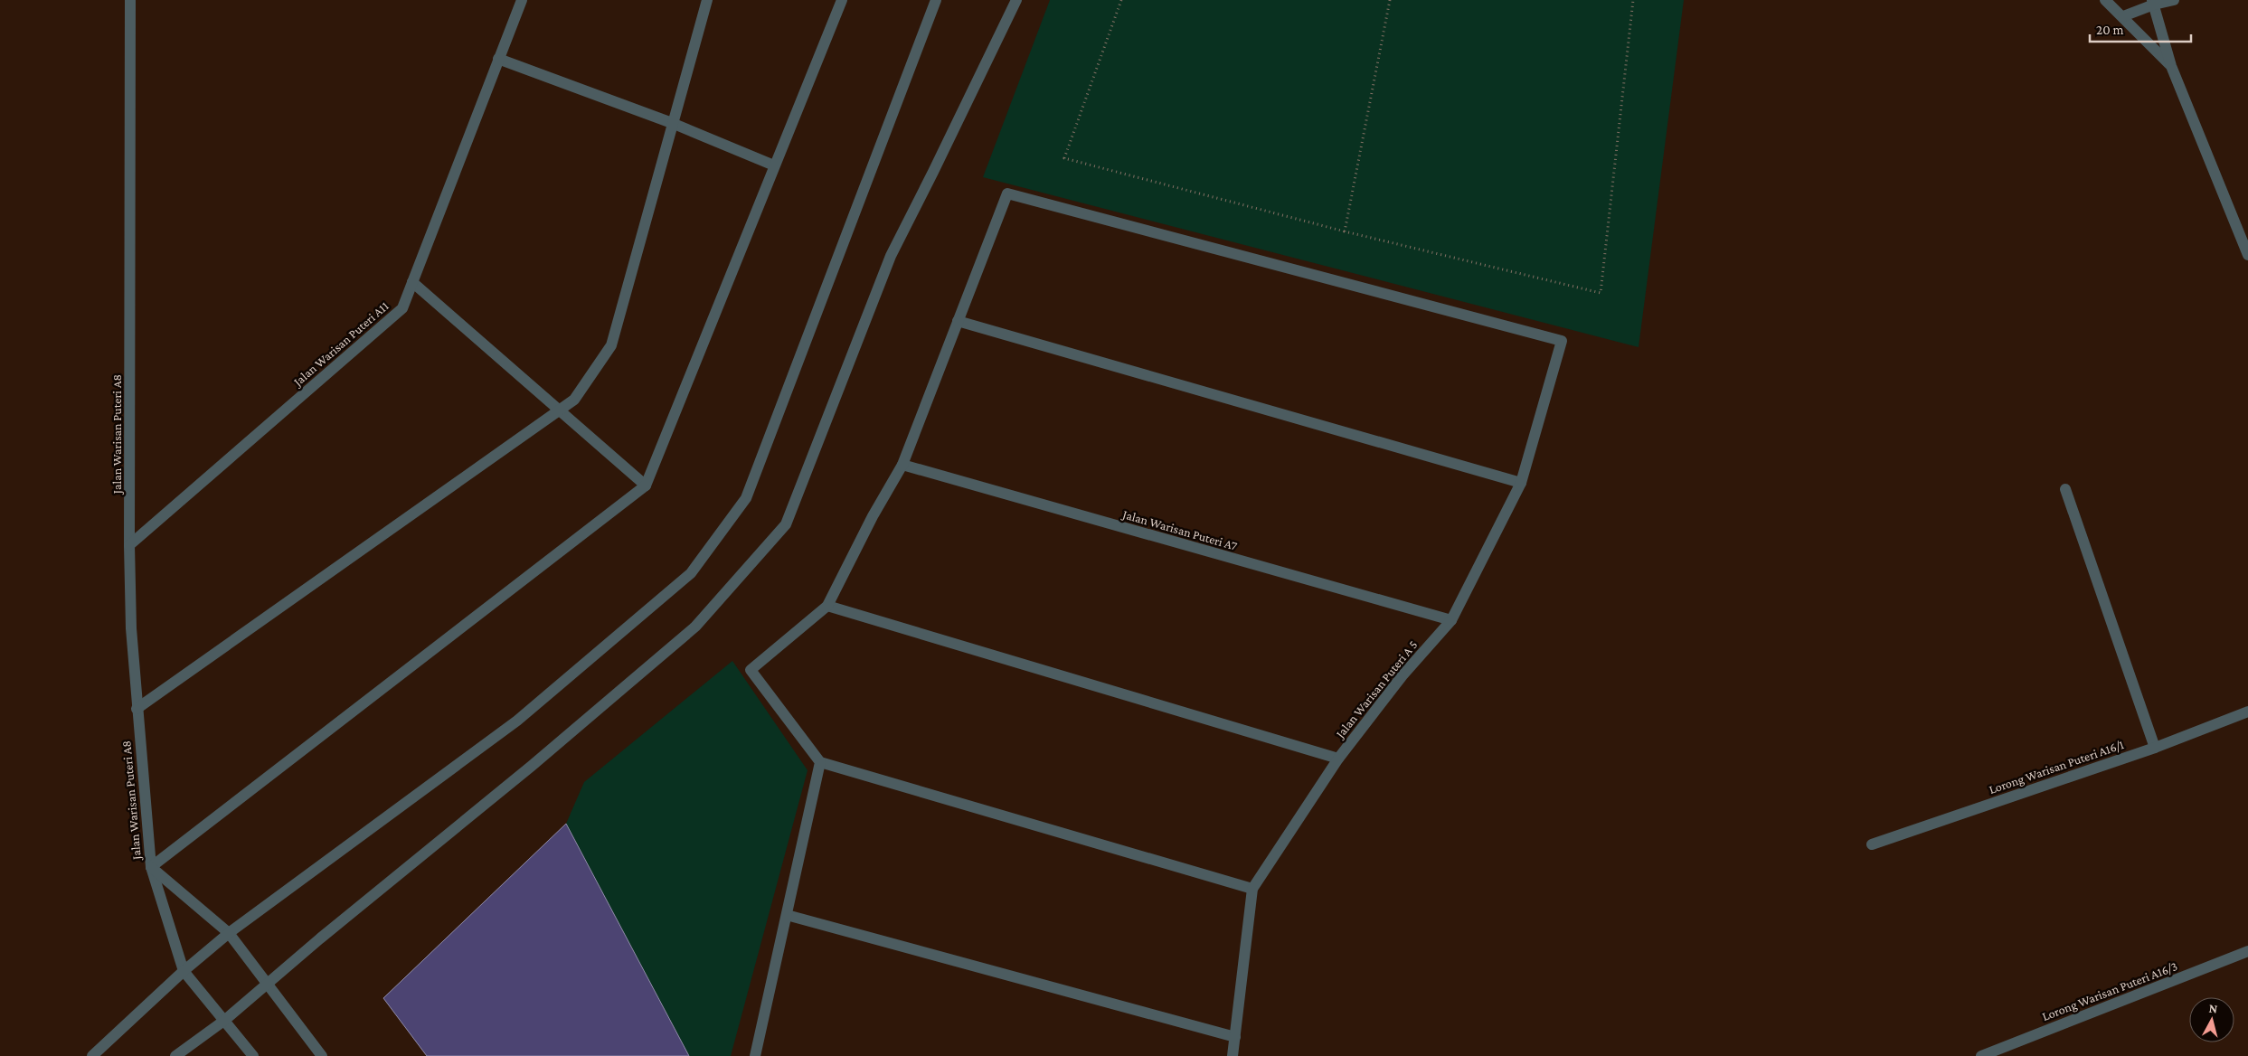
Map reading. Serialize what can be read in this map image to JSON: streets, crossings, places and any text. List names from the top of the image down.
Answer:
{
  "streets": {
    "street": [
      "Jalan Warisan Puteri A11",
      "Jalan Warisan Puteri A8",
      "Jalan Warisan Puteri A7",
      "Jalan Warisan Puteri A 5",
      "Lorong Warisan Puteri A16/1",
      "Lorong Warisan Puteri A16/3"
    ]
  },
  "crossings": [
    ["Jalan Warisan Puteri A11", "Jalan Warisan Puteri A8"],
    ["Jalan Warisan Puteri A7", "Jalan Warisan Puteri A 5"]
  ],
  "scale_bar": "20 m",
  "north": "top"
}
